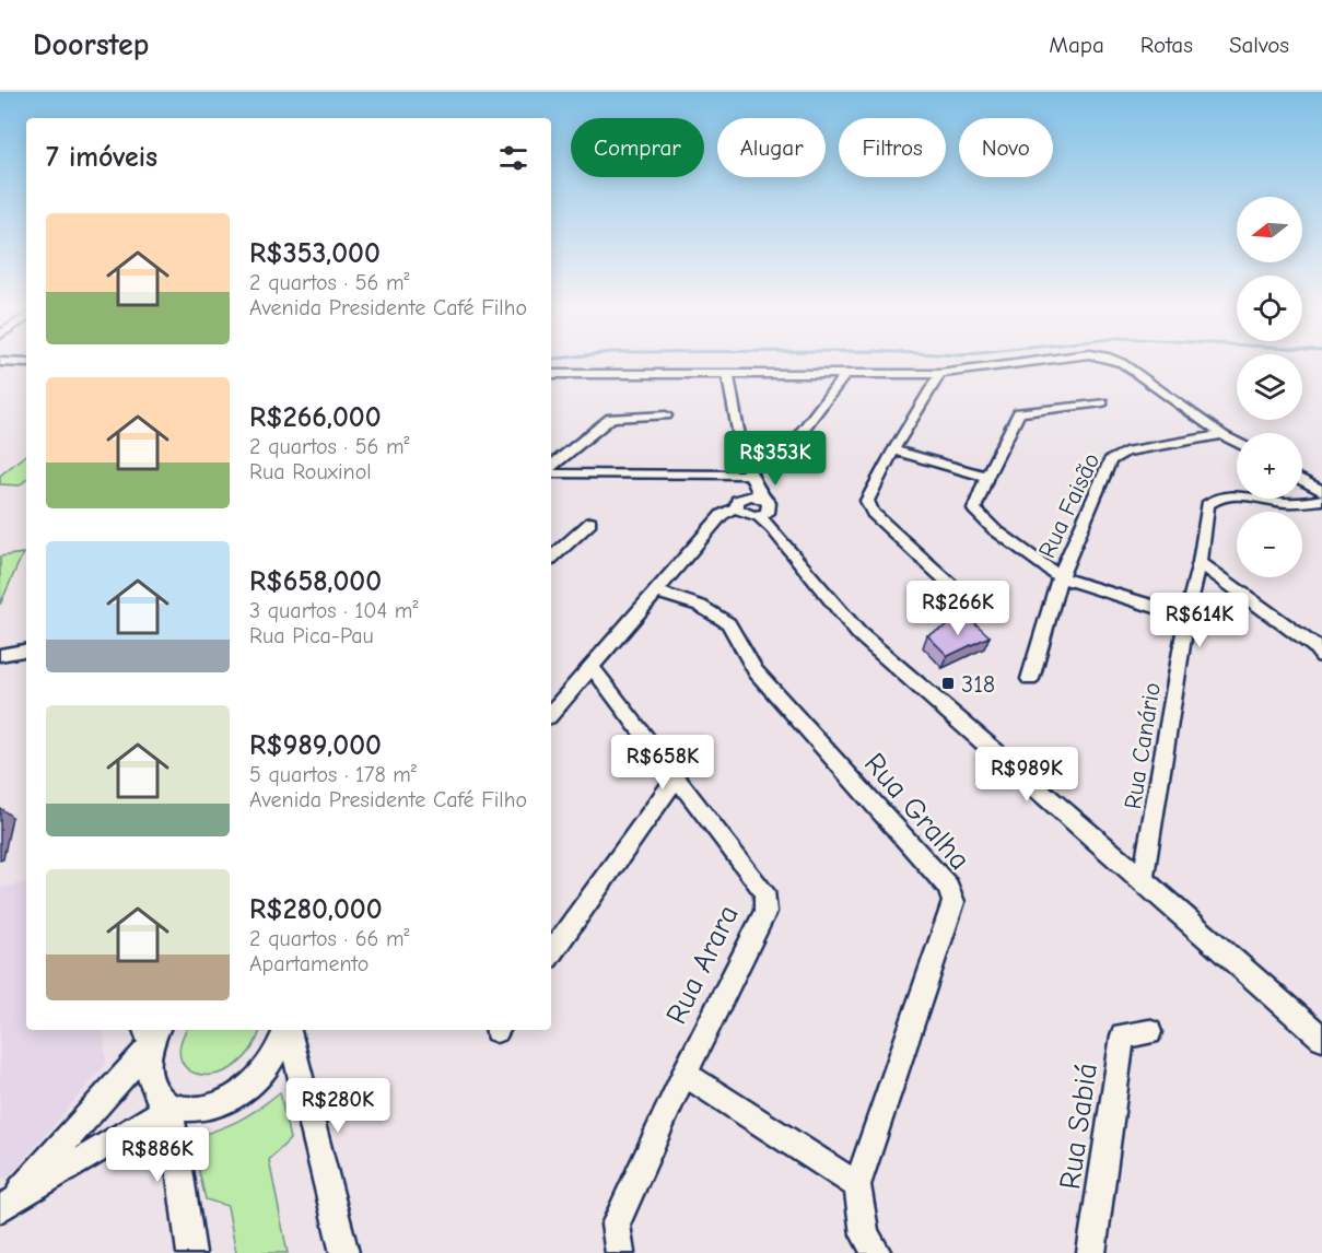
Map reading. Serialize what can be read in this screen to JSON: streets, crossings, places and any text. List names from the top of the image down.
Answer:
{
  "streets": {
    "street": [
      "Rua Faisão",
      "Rua Canário",
      "Rua Gralha",
      "Rua Arara",
      "Rua Sabiá"
    ]
  },
  "places": {
    "transit": ["318"]
  },
  "north": "left",
  "page": {
    "header": "Doorstep",
    "nav": ["Mapa", "Rotas", "Salvos"],
    "chip": [
      "Comprar",
      "Alugar",
      "Filtros",
      "Novo"
    ],
    "heading": "7 imóveis",
    "map_buttons": ["+", "−"],
    "list": [
      {
        "name": "R$353,000",
        "note": "2 quartos · 56 m² · Avenida Presidente Café Filho"
      },
      {
        "name": "R$266,000",
        "note": "2 quartos · 56 m² · Rua Rouxinol"
      },
      {
        "name": "R$658,000",
        "note": "3 quartos · 104 m² · Rua Pica-Pau"
      },
      {
        "name": "R$989,000",
        "note": "5 quartos · 178 m² · Avenida Presidente Café Filho"
      },
      {
        "name": "R$280,000",
        "note": "2 quartos · 66 m² · Apartamento"
      }
    ],
    "price": [
      "R$353K",
      "R$266K",
      "R$614K",
      "R$658K",
      "R$989K",
      "R$280K",
      "R$886K"
    ]
  }
}
